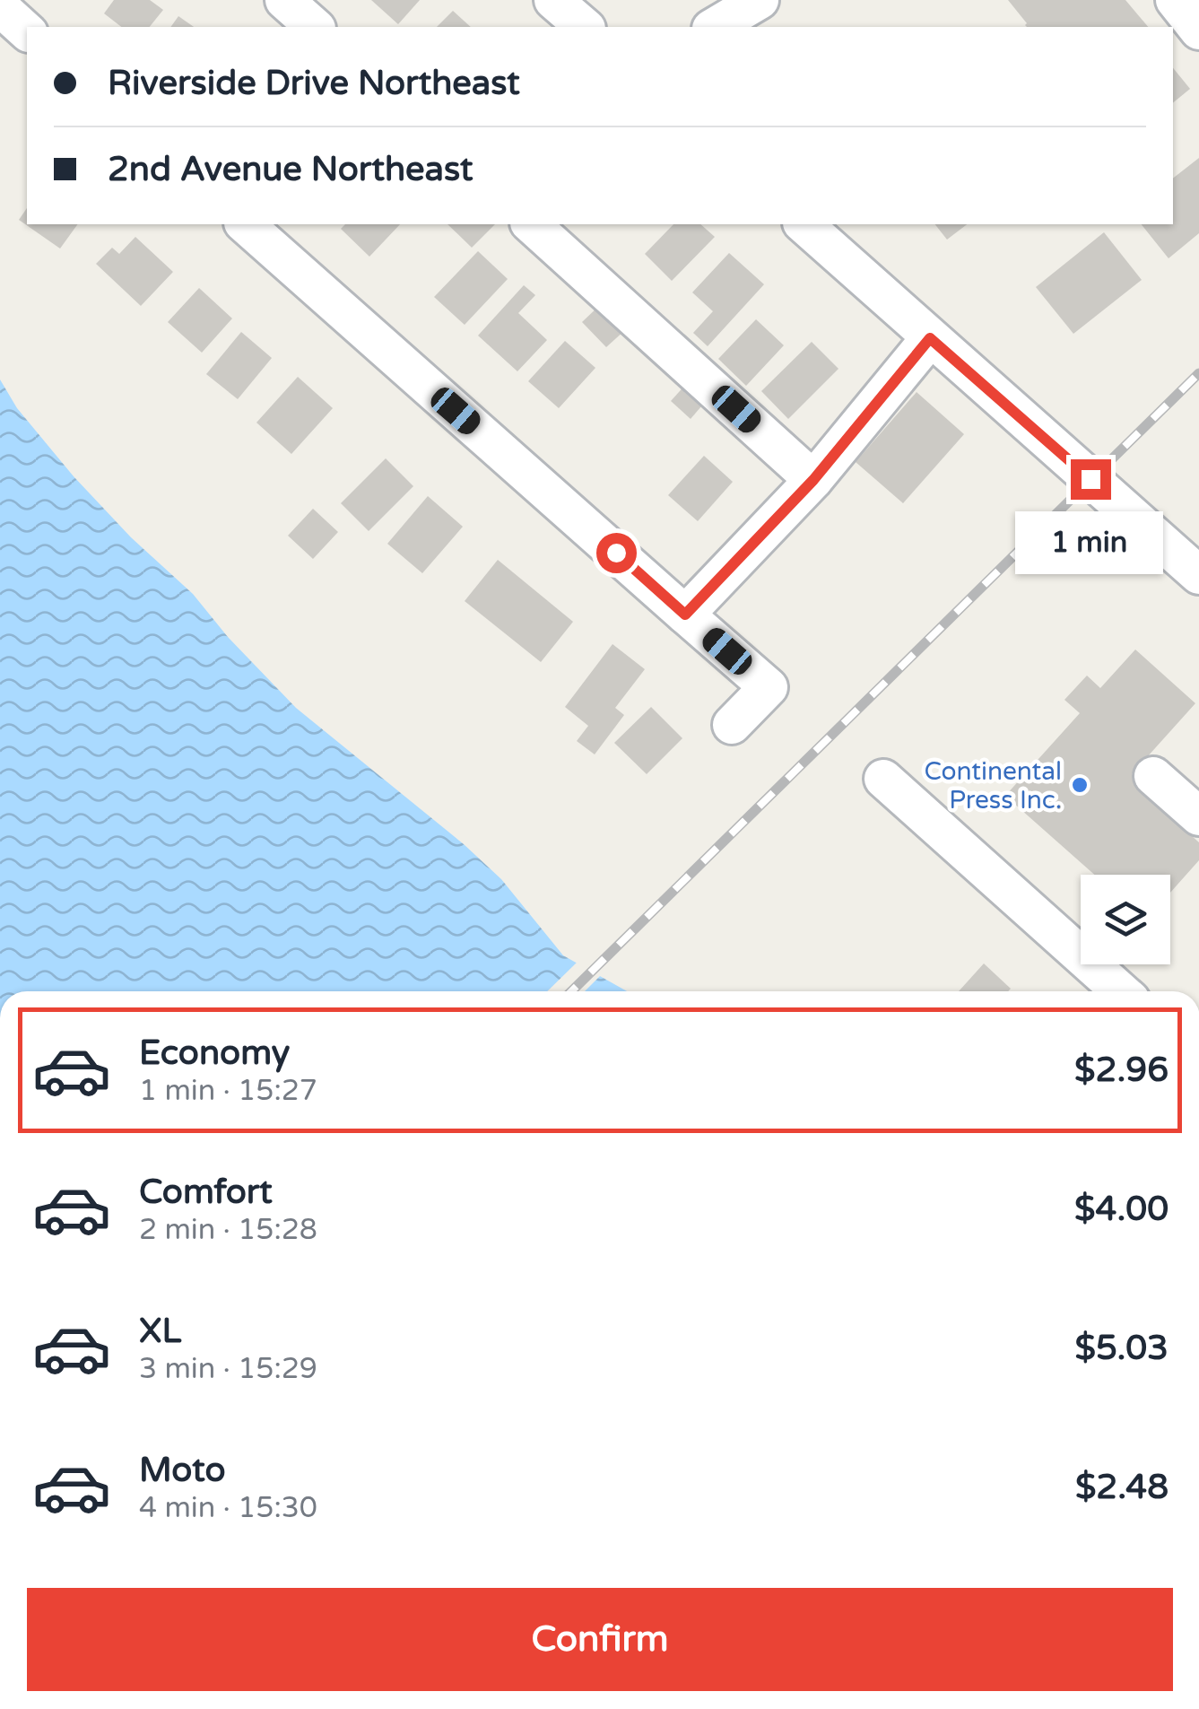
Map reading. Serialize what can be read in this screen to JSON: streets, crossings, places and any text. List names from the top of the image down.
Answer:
{
  "places": ["Continental Press Inc."],
  "page": {
    "banner": ["Riverside Drive Northeast", "2nd Avenue Northeast"],
    "bubble": "1 min",
    "list": [
      {
        "name": "Economy",
        "note": "1 min · 15:27",
        "value": "$2.96"
      },
      {
        "name": "Comfort",
        "note": "2 min · 15:28",
        "value": "$4.00"
      },
      {
        "name": "XL",
        "note": "3 min · 15:29",
        "value": "$5.03"
      },
      {
        "name": "Moto",
        "note": "4 min · 15:30",
        "value": "$2.48"
      }
    ],
    "buttons": "Confirm"
  }
}
